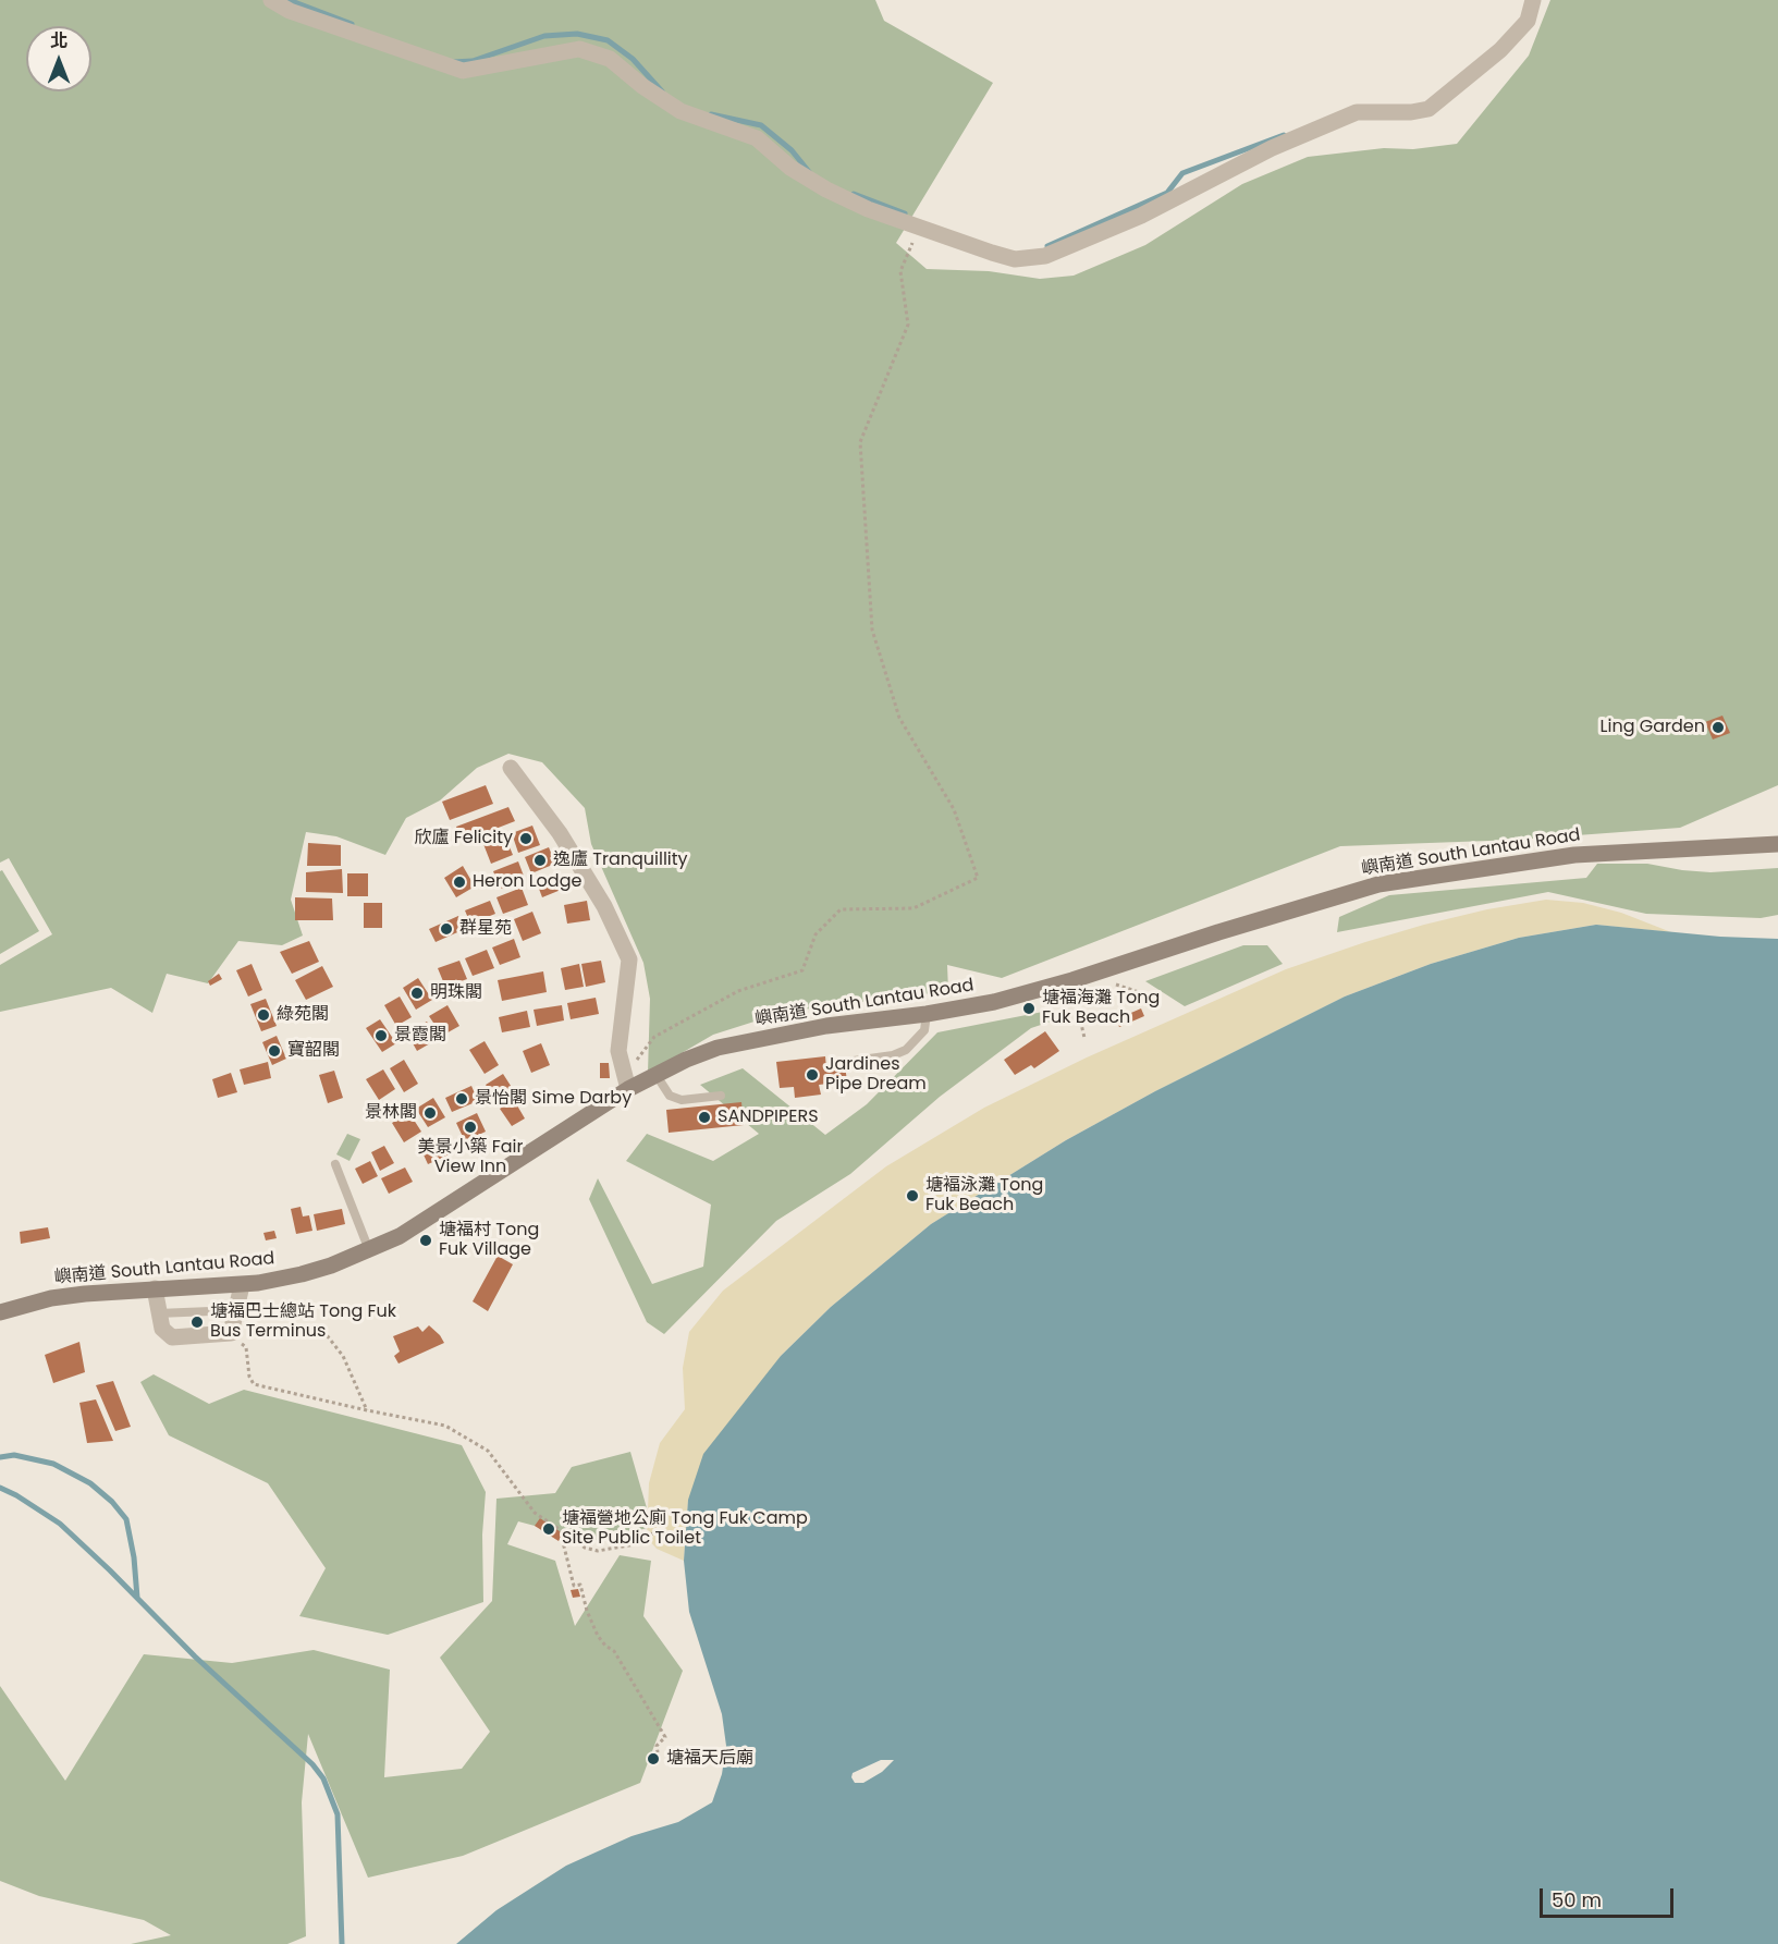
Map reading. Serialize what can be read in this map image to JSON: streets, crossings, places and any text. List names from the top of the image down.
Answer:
{
  "streets": {
    "main road": ["嶼南道 South Lantau Road"]
  },
  "places": [
    "Ling Garden",
    "欣廬 Felicity",
    "逸廬 Tranquillity",
    "Heron Lodge",
    "群星苑",
    "明珠閣",
    "塘福海灘 Tong Fuk Beach",
    "綠苑閣",
    "景霞閣",
    "寶韶閣",
    "Jardines Pipe Dream",
    "景怡閣 Sime Darby",
    "景林閣",
    "SANDPIPERS",
    "美景小築 Fair View Inn",
    "塘褔泳灘 Tong Fuk Beach",
    "塘福村 Tong Fuk Village",
    "塘福巴士總站 Tong Fuk Bus Terminus",
    "塘福營地公廁 Tong Fuk Camp Site Public Toilet",
    "塘福天后廟"
  ],
  "scale_bar": "50 m",
  "north": "top"
}
